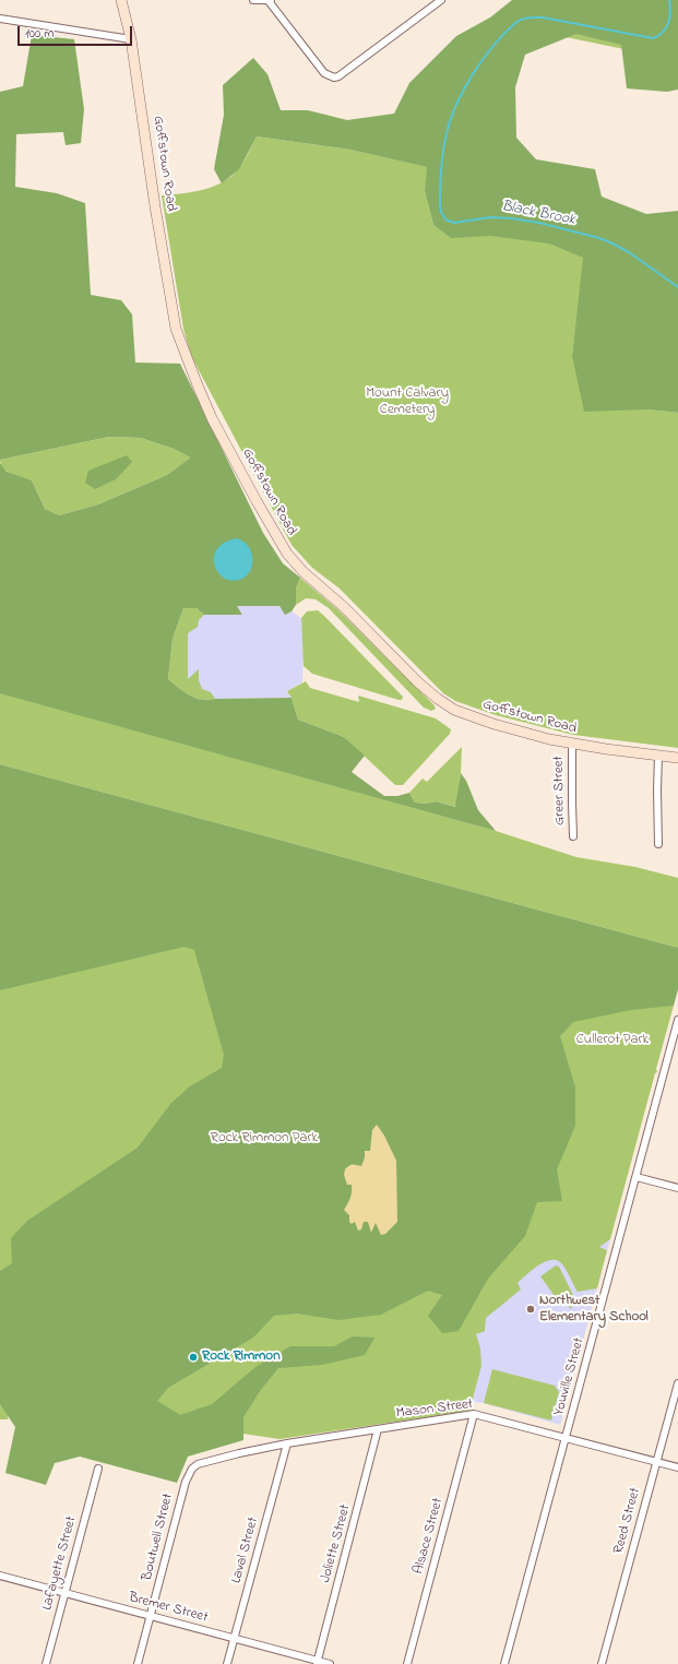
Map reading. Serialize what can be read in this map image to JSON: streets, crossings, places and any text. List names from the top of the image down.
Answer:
{
  "streets": {
    "main road": ["Goffstown Road"],
    "street": [
      "Greer Street",
      "Youville Street",
      "Mason Street",
      "Reed Street",
      "Alsace Street",
      "Boutwell Street",
      "Joliette Street",
      "Laval Street",
      "Lafayette Street",
      "Bremer Street"
    ]
  },
  "crossings": [
    ["Goffstown Road", "Greer Street"],
    ["Youville Street", "Mason Street"],
    ["Mason Street", "Reed Street"],
    ["Mason Street", "Alsace Street"],
    ["Mason Street", "Boutwell Street"],
    ["Mason Street", "Joliette Street"],
    ["Mason Street", "Laval Street"],
    ["Boutwell Street", "Bremer Street"],
    ["Joliette Street", "Bremer Street"],
    ["Laval Street", "Bremer Street"],
    ["Lafayette Street", "Bremer Street"]
  ],
  "water": ["Black Brook"],
  "parks": ["Mount Calvary Cemetery", "Cullerot Park", "Rock Rimmon Park"],
  "places": ["Northwest Elementary School", "Rock Rimmon"],
  "scale_bar": "100 m"
}
